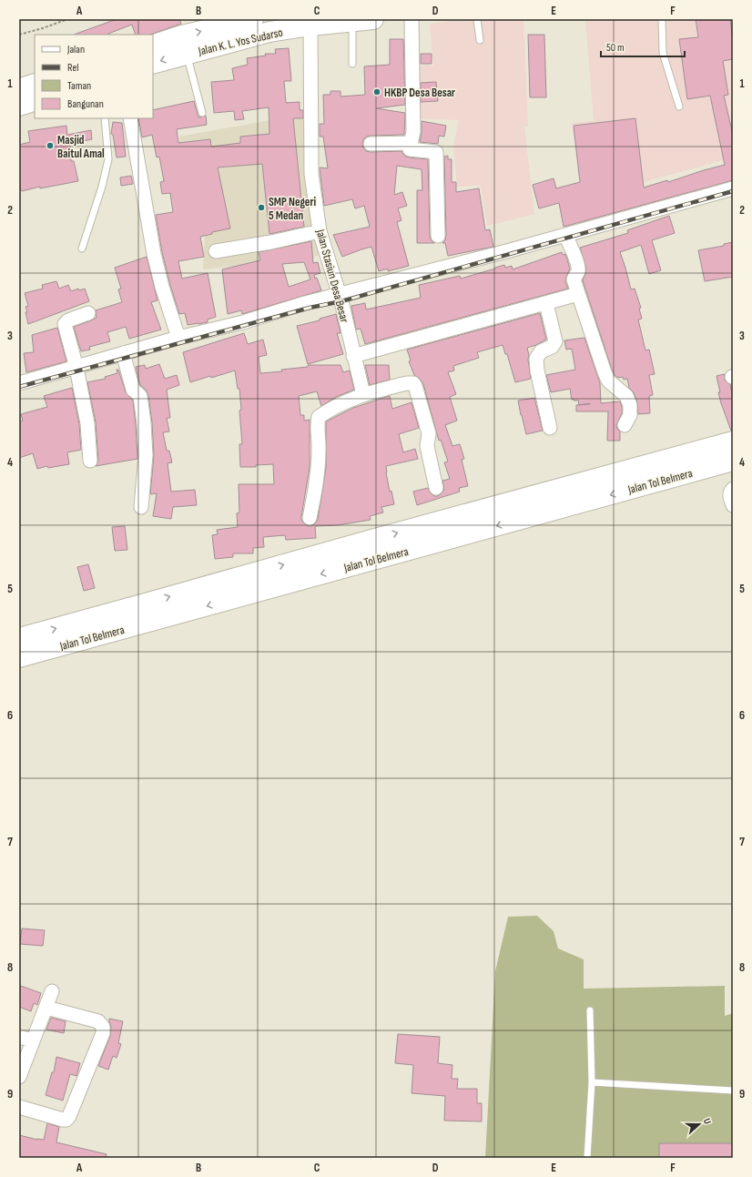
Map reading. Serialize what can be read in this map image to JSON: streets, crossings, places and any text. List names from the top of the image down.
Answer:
{
  "streets": {
    "highway": ["Jalan K. L. Yos Sudarso", "Jalan Tol Belmera"],
    "street": ["Jalan Stasiun Desa Besar"]
  },
  "crossings": [
    ["Jalan K. L. Yos Sudarso", "Jalan Stasiun Desa Besar"]
  ],
  "places": ["HKBP Desa Besar", "Masjid Baitul Amal", "SMP Negeri 5 Medan"],
  "legend": [
    "Jalan",
    "Rel",
    "Taman",
    "Bangunan"
  ],
  "scale_bar": "50 m",
  "north": "right",
  "grid": {
    "columns": [
      "A",
      "B",
      "C",
      "D",
      "E",
      "F"
    ],
    "rows": [
      "1",
      "2",
      "3",
      "4",
      "5",
      "6",
      "7",
      "8",
      "9"
    ]
  }
}
